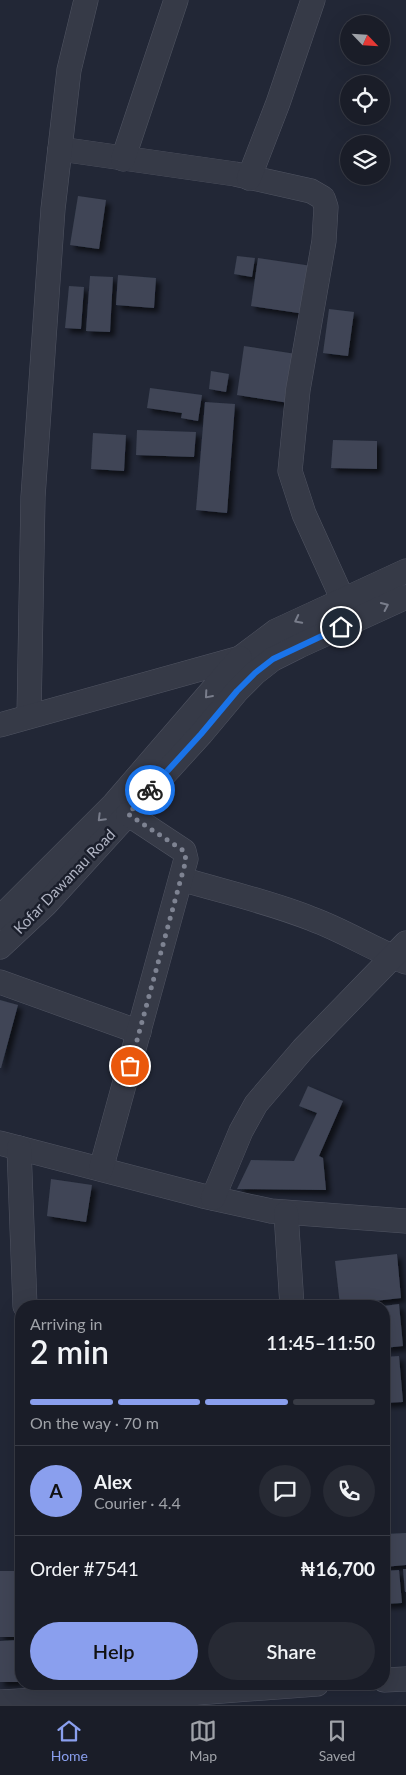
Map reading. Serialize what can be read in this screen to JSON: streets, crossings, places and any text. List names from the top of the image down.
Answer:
{
  "streets": {
    "street": ["Kofar Dawanau Road"]
  },
  "north": "bottom right",
  "page": {
    "heading": ["2 min", "Arriving in", "11:45–11:50"],
    "panel": [
      "Alex",
      "Courier · 4.4",
      "Order #7541",
      "₦16,700"
    ],
    "bar": "On the way · 70 m",
    "round": "A",
    "buttons": ["Help", "Share"],
    "tabs": ["Home", "Map", "Saved"]
  }
}
